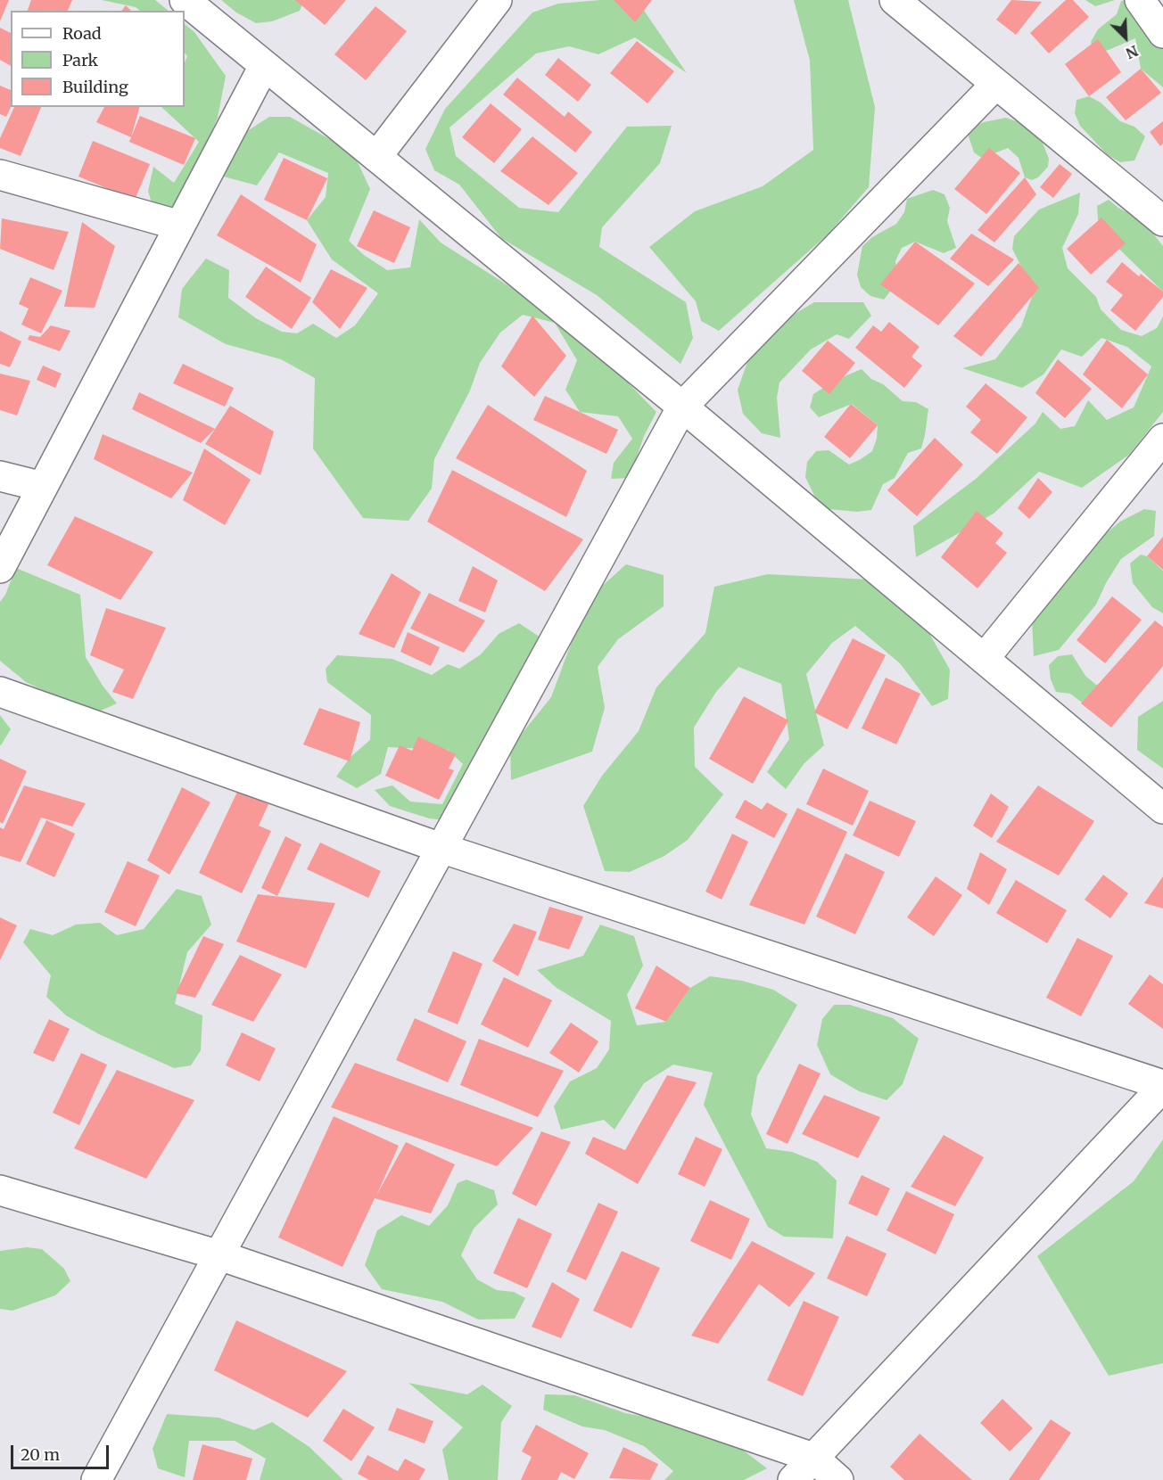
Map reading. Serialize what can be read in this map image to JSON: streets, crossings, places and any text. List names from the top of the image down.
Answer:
{
  "legend": ["Road", "Park", "Building"],
  "scale_bar": "20 m",
  "north": "bottom right"
}
